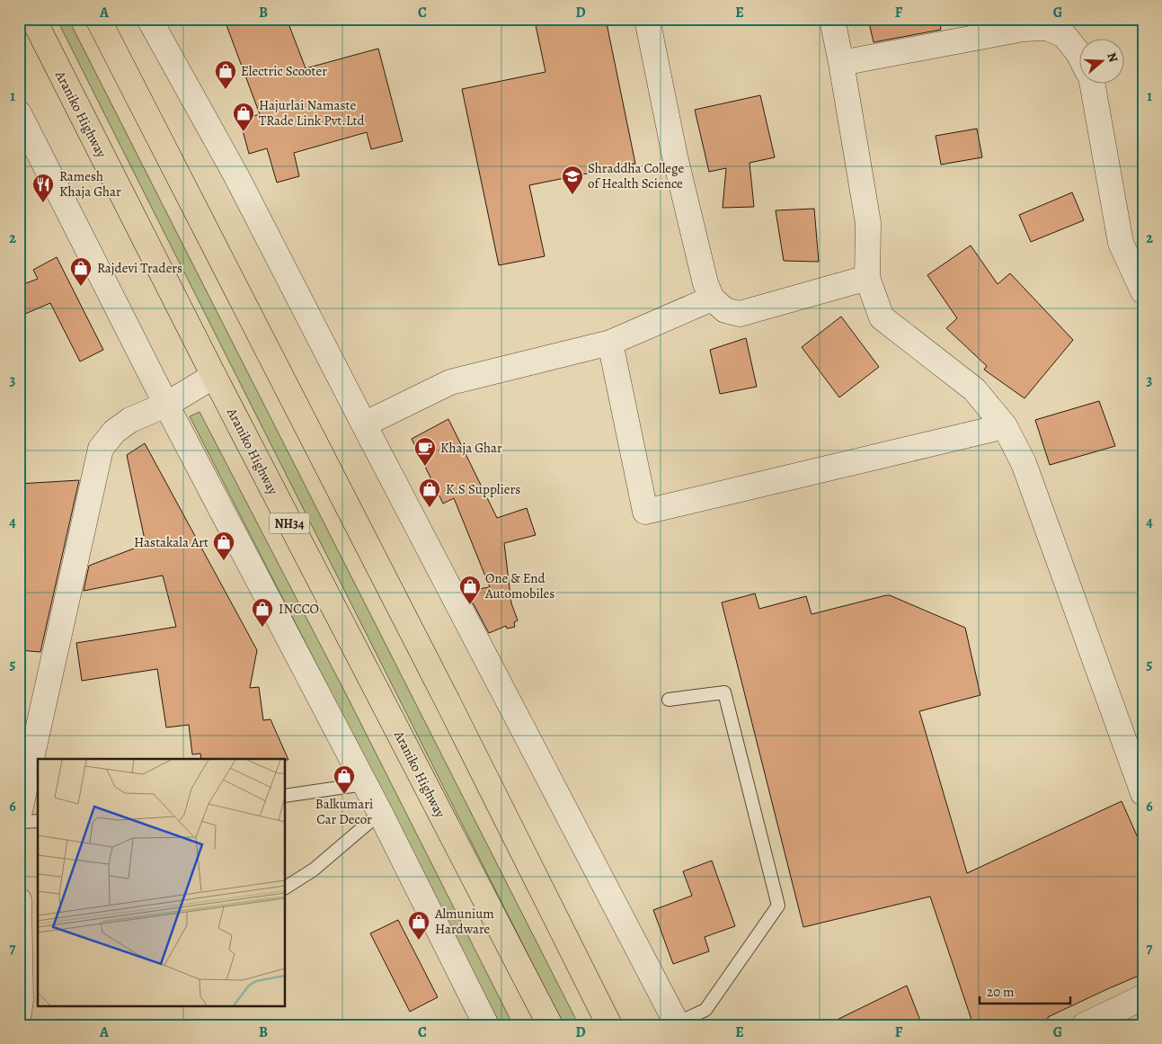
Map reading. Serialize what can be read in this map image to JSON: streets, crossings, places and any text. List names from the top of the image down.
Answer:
{
  "streets": {
    "highway": ["Araniko Highway", "NH34"]
  },
  "places": {
    "shop": [
      "Electric Scooter",
      "Hajurlai Namaste TRade Link Pvt.Ltd",
      "Rajdevi Traders",
      "K.S Suppliers",
      "Hastakala Art",
      "One & End Automobiles",
      "INCCO",
      "Balkumari Car Decor",
      "Almunium Hardware"
    ],
    "school or university": ["Shraddha College of Health Science"],
    "restaurant": ["Ramesh Khaja Ghar"],
    "cafe": ["Khaja Ghar"]
  },
  "scale_bar": "20 m",
  "north": "right",
  "grid": {
    "columns": [
      "A",
      "B",
      "C",
      "D",
      "E",
      "F",
      "G"
    ],
    "rows": [
      "1",
      "2",
      "3",
      "4",
      "5",
      "6",
      "7"
    ]
  }
}
